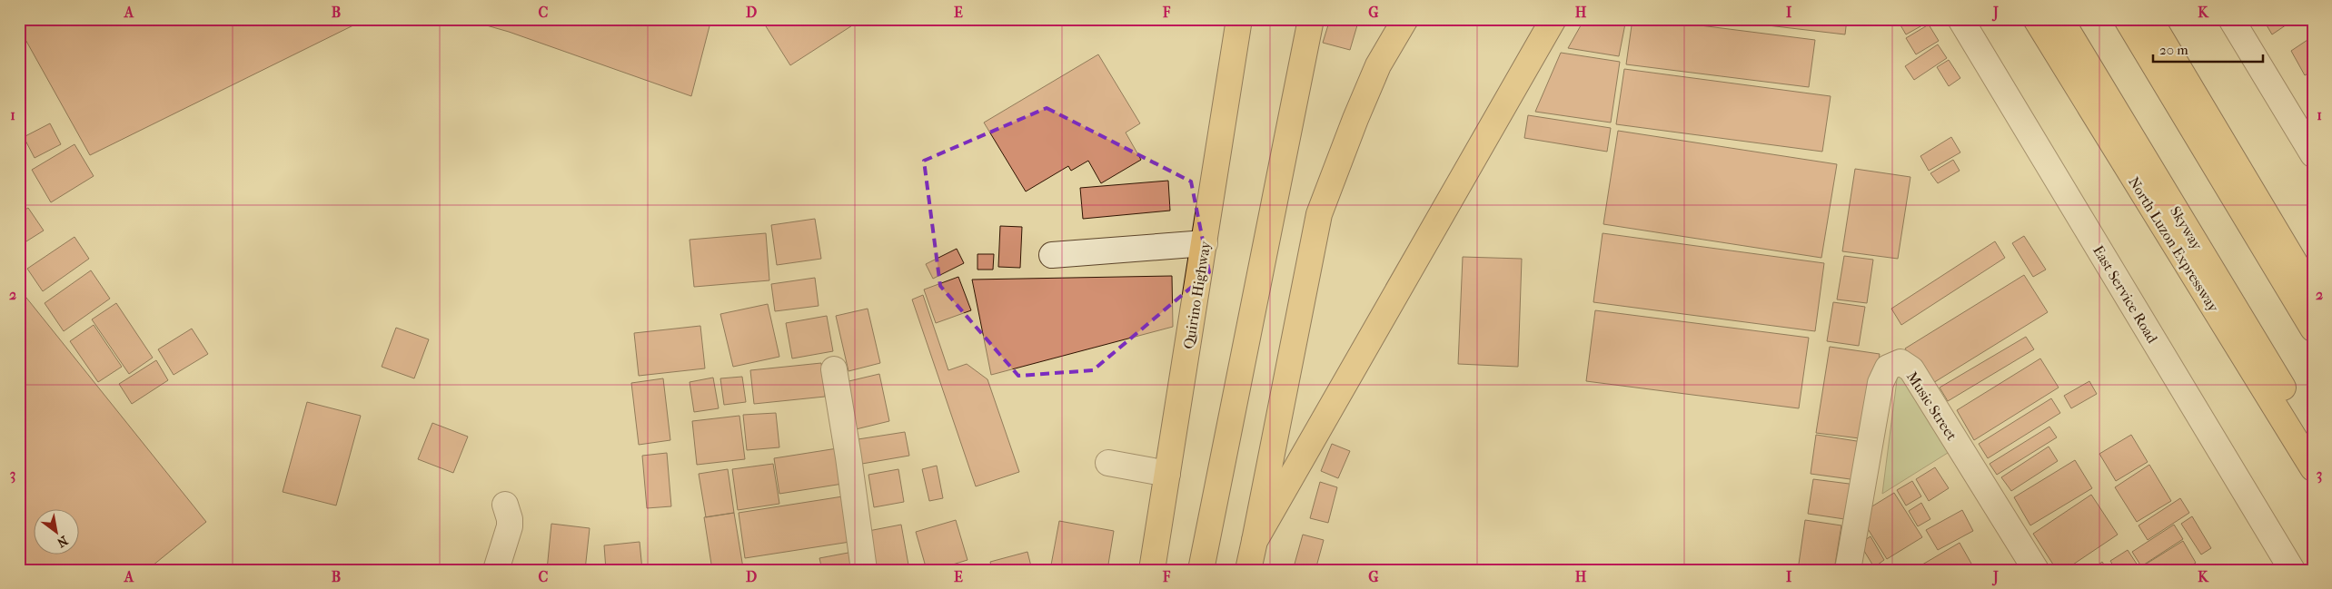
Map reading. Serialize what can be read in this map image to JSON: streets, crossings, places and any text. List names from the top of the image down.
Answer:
{
  "streets": {
    "main road": ["Skyway", "North Luzon Expressway", "Quirino Highway"],
    "street": ["East Service Road", "Music Street"]
  },
  "scale_bar": "20 m",
  "north": "bottom right",
  "grid": {
    "columns": [
      "A",
      "B",
      "C",
      "D",
      "E",
      "F",
      "G",
      "H",
      "I",
      "J",
      "K"
    ],
    "rows": ["1", "2", "3"]
  }
}
